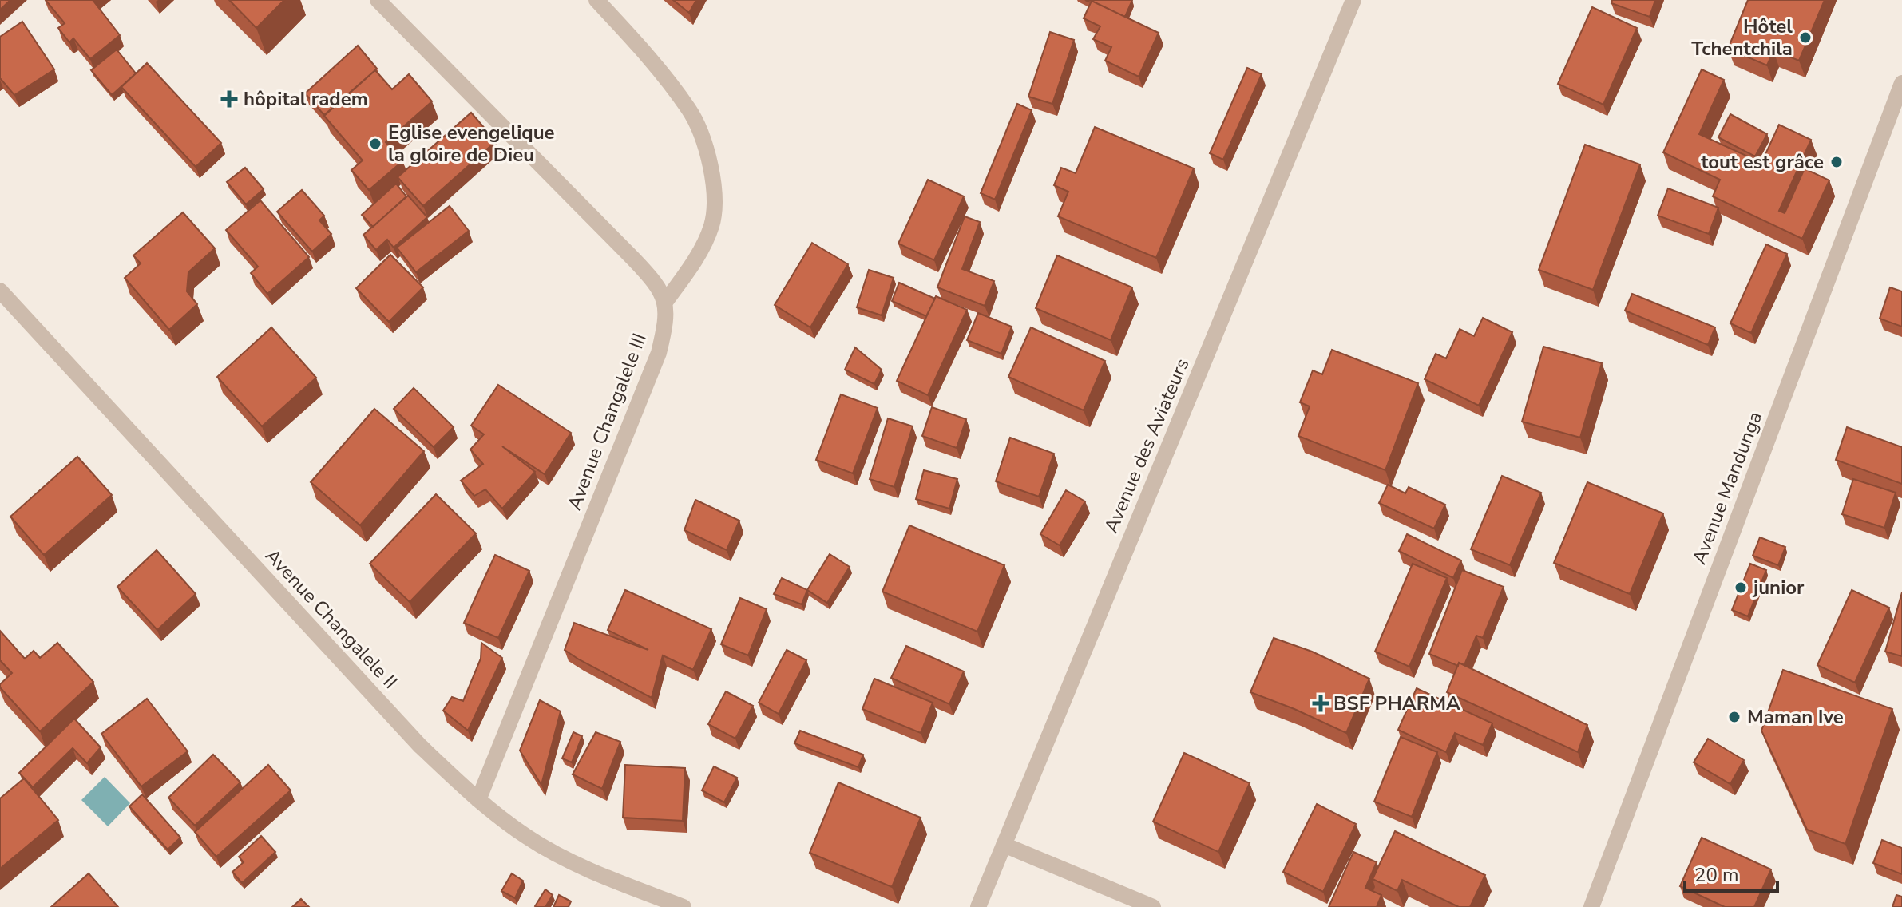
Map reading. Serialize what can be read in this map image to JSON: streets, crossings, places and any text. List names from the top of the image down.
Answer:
{
  "streets": {
    "street": [
      "Avenue Changalele III",
      "Avenue des Aviateurs",
      "Avenue Mandunga",
      "Avenue Changalele II"
    ]
  },
  "crossings": [
    ["Avenue Changalele III", "Avenue Changalele II"]
  ],
  "places": {
    "other": [
      "Hôtel Tchentchila",
      "Eglise evengelique la gloire de Dieu",
      "tout est grâce",
      "junior",
      "Maman Ive"
    ],
    "health": ["hôpital radem", "BSF PHARMA"]
  },
  "scale_bar": "20 m"
}
